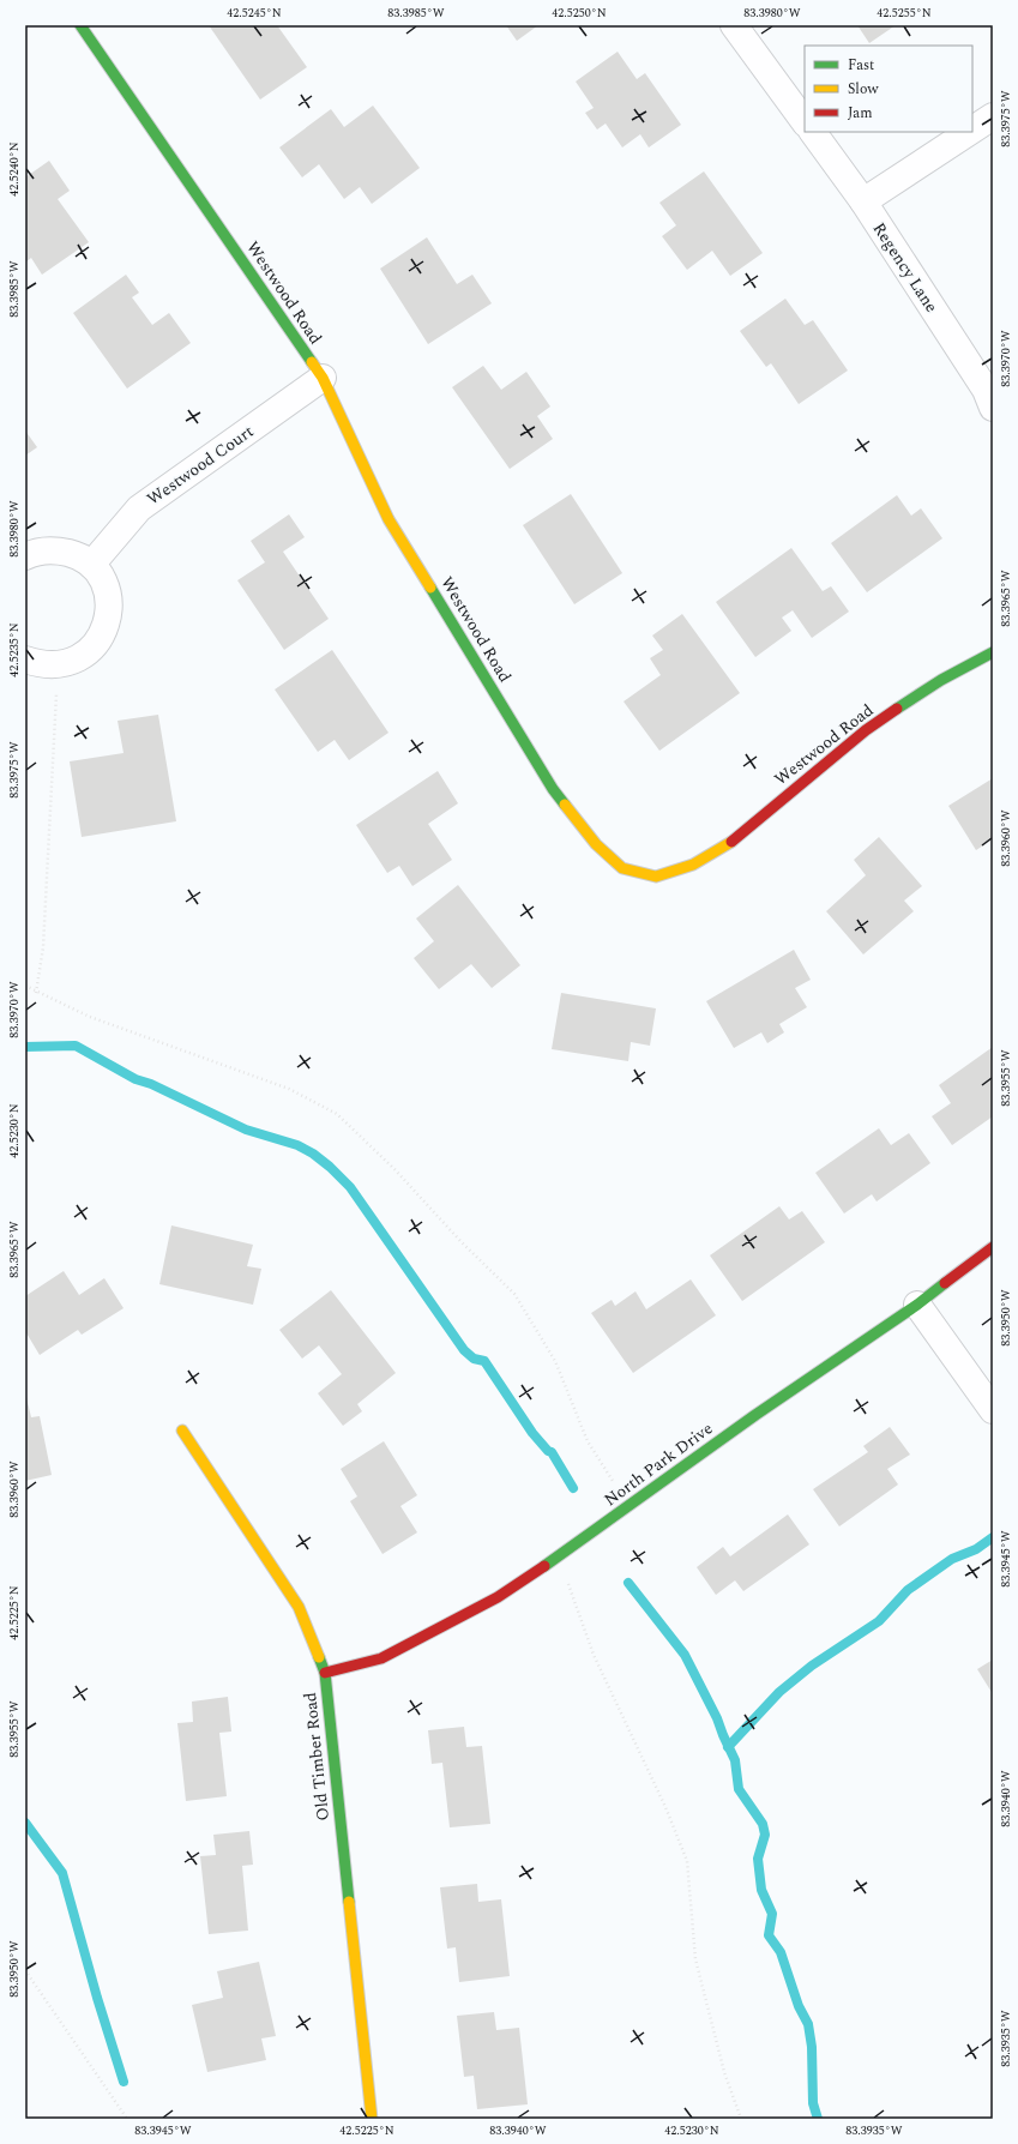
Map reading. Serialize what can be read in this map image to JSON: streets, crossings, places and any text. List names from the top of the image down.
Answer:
{
  "streets": {
    "street": [
      "Regency Lane",
      "Westwood Road",
      "Westwood Court",
      "North Park Drive",
      "Old Timber Road"
    ]
  },
  "crossings": [
    ["Westwood Road", "Westwood Court"],
    ["North Park Drive", "Old Timber Road"]
  ],
  "legend": ["Fast", "Slow", "Jam"],
  "coordinates": [
    "42.5245°N",
    "83.3985°W",
    "42.5250°N",
    "83.3980°W",
    "42.5255°N",
    "83.3975°W",
    "42.5240°N",
    "83.3970°W",
    "83.3965°W",
    "42.5235°N",
    "83.3960°W",
    "83.3955°W",
    "42.5230°N",
    "83.3950°W",
    "83.3945°W",
    "42.5225°N",
    "83.3940°W",
    "83.3935°W"
  ]
}
